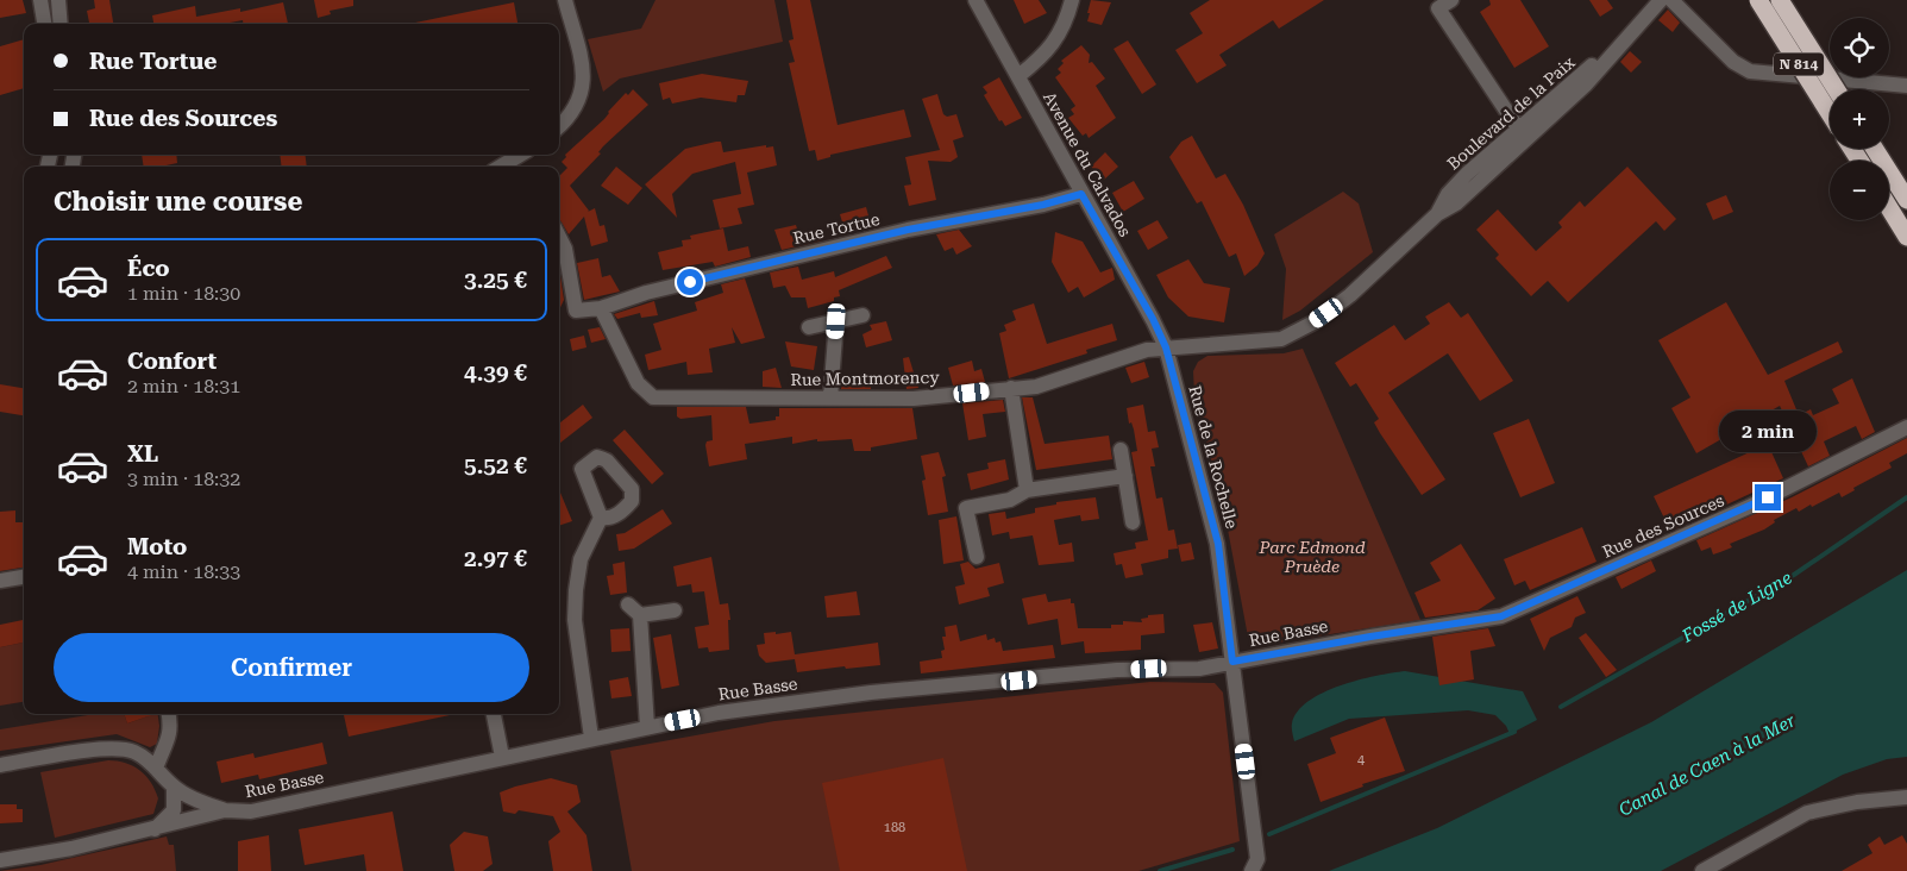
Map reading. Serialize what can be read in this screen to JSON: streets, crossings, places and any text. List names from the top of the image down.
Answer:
{
  "streets": {
    "highway": ["N 814"],
    "street": [
      "Boulevard de la Paix",
      "Avenue du Calvados",
      "Rue Tortue",
      "Rue Montmorency",
      "Rue de la Rochelle",
      "Rue des Sources",
      "Rue Basse"
    ]
  },
  "crossings": [
    ["Boulevard de la Paix", "Rue Montmorency"],
    ["Avenue du Calvados", "Rue Tortue"],
    ["Avenue du Calvados", "Rue Montmorency"],
    ["Avenue du Calvados", "Rue de la Rochelle"],
    ["Rue Tortue", "Rue Montmorency"],
    ["Rue Montmorency", "Rue de la Rochelle"],
    ["Rue de la Rochelle", "Rue Basse"],
    ["Rue des Sources", "Rue Basse"]
  ],
  "water": ["Fossé de Ligne", "Canal de Caen à la Mer"],
  "parks": ["Parc Edmond Pruède"],
  "house_numbers": ["4", "188"],
  "page": {
    "map_buttons": ["+", "−"],
    "banner": ["Rue Tortue", "Rue des Sources"],
    "heading": "Choisir une course",
    "list": [
      {
        "name": "Éco",
        "note": "1 min · 18:30",
        "value": "3.25 €"
      },
      {
        "name": "Confort",
        "note": "2 min · 18:31",
        "value": "4.39 €"
      },
      {
        "name": "XL",
        "note": "3 min · 18:32",
        "value": "5.52 €"
      },
      {
        "name": "Moto",
        "note": "4 min · 18:33",
        "value": "2.97 €"
      }
    ],
    "bubble": "2 min",
    "buttons": "Confirmer"
  }
}
